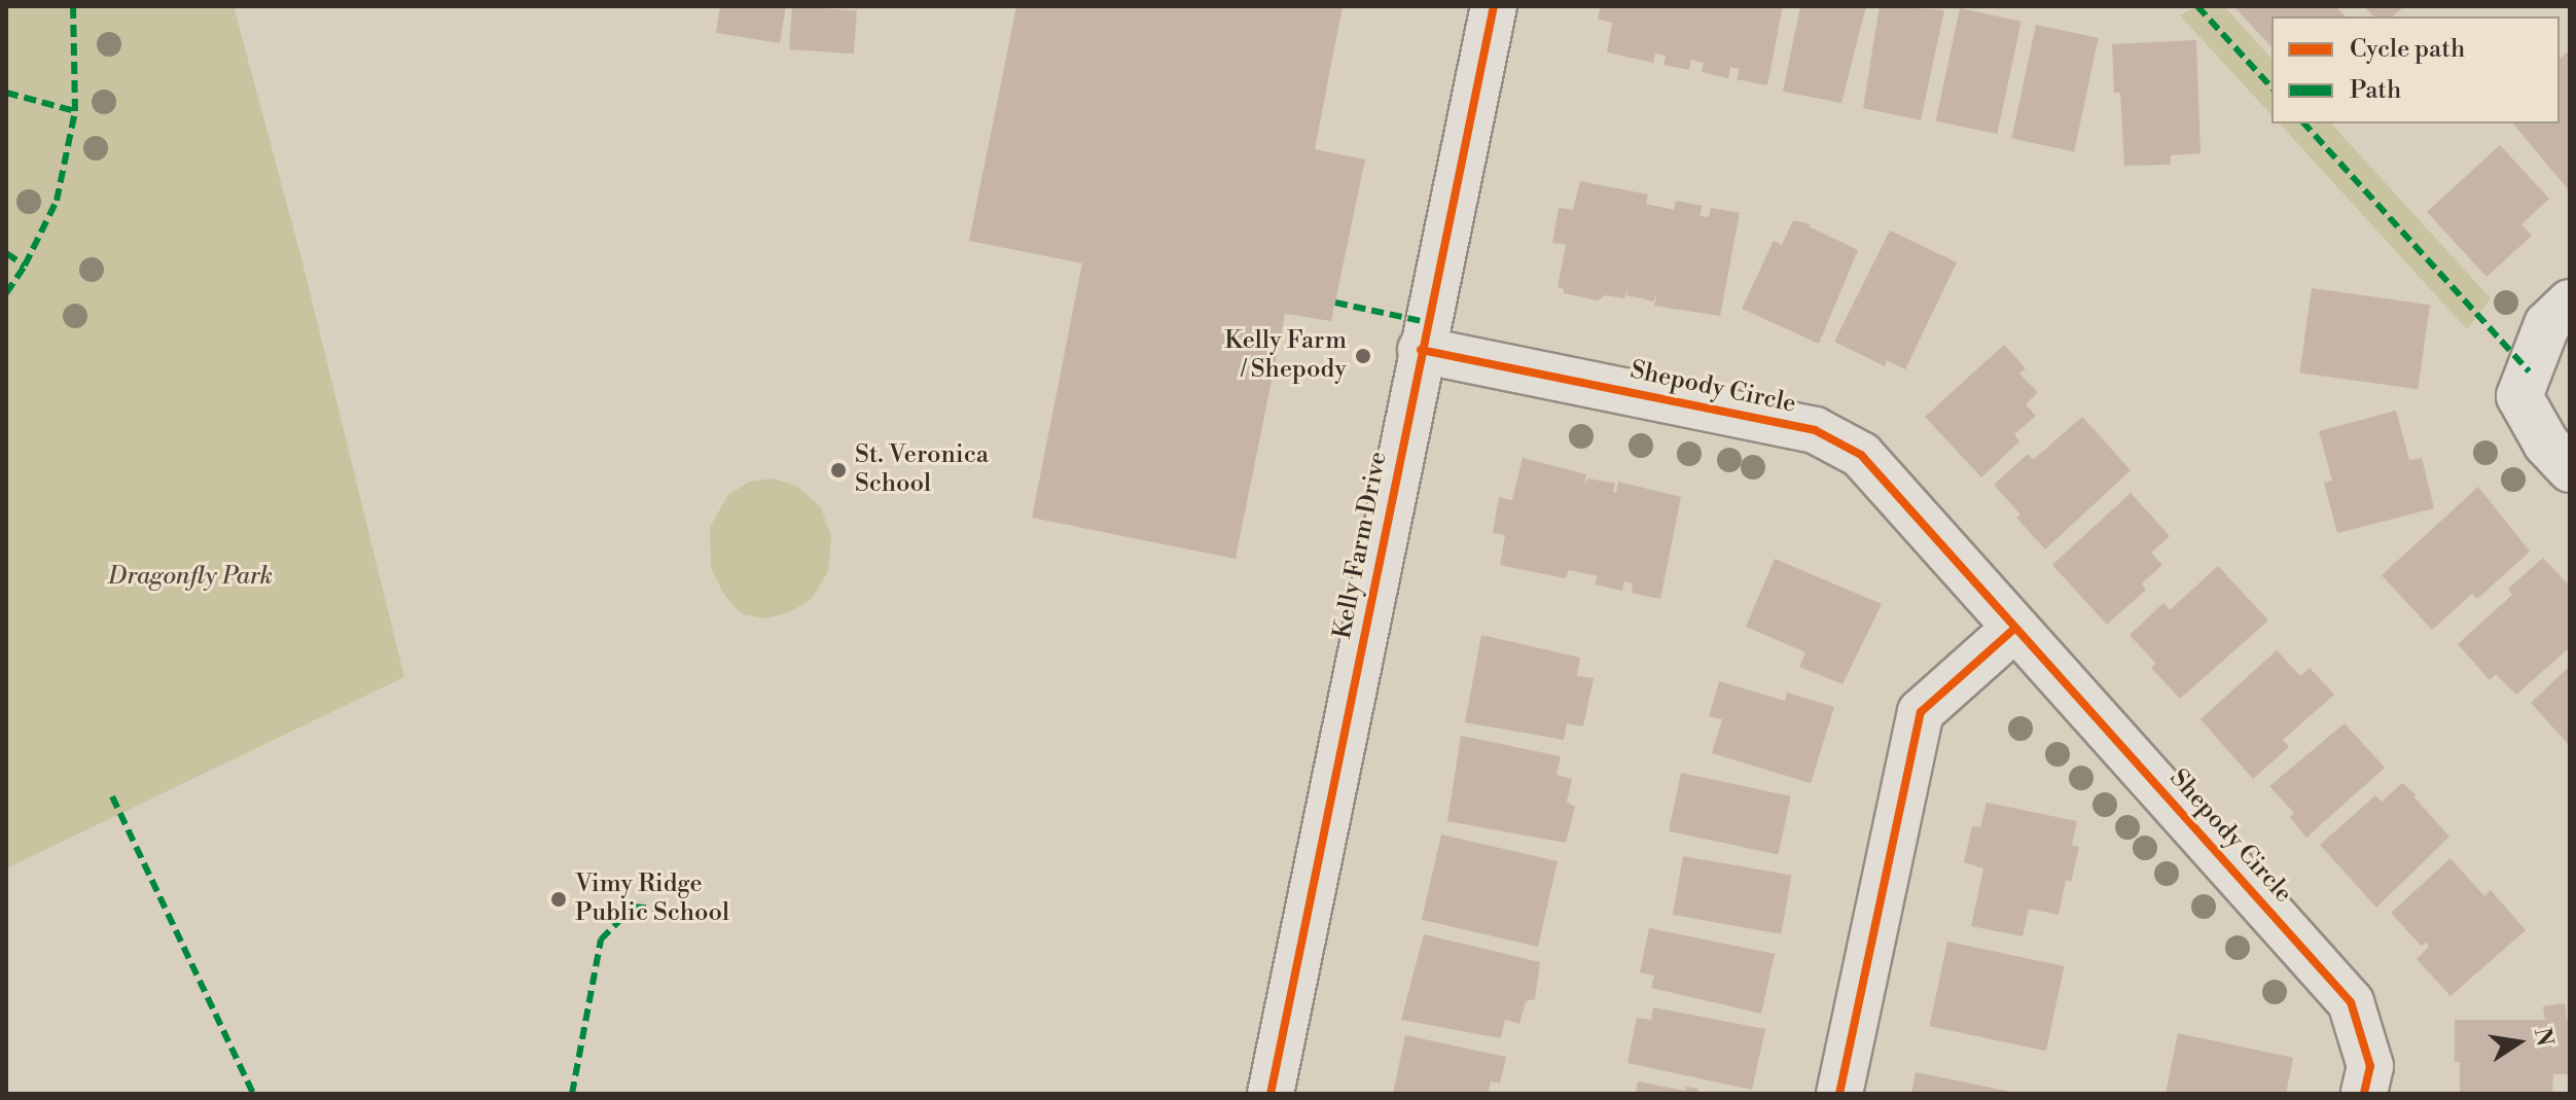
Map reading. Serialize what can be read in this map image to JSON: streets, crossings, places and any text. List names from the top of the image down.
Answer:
{
  "streets": {
    "street": ["Shepody Circle", "Kelly Farm Drive"]
  },
  "crossings": [
    ["Shepody Circle", "Kelly Farm Drive"]
  ],
  "parks": ["Dragonfly Park"],
  "places": ["Kelly Farm / Shepody", "St. Veronica School", "Vimy Ridge Public School"],
  "legend": ["Cycle path", "Path"],
  "north": "right"
}
